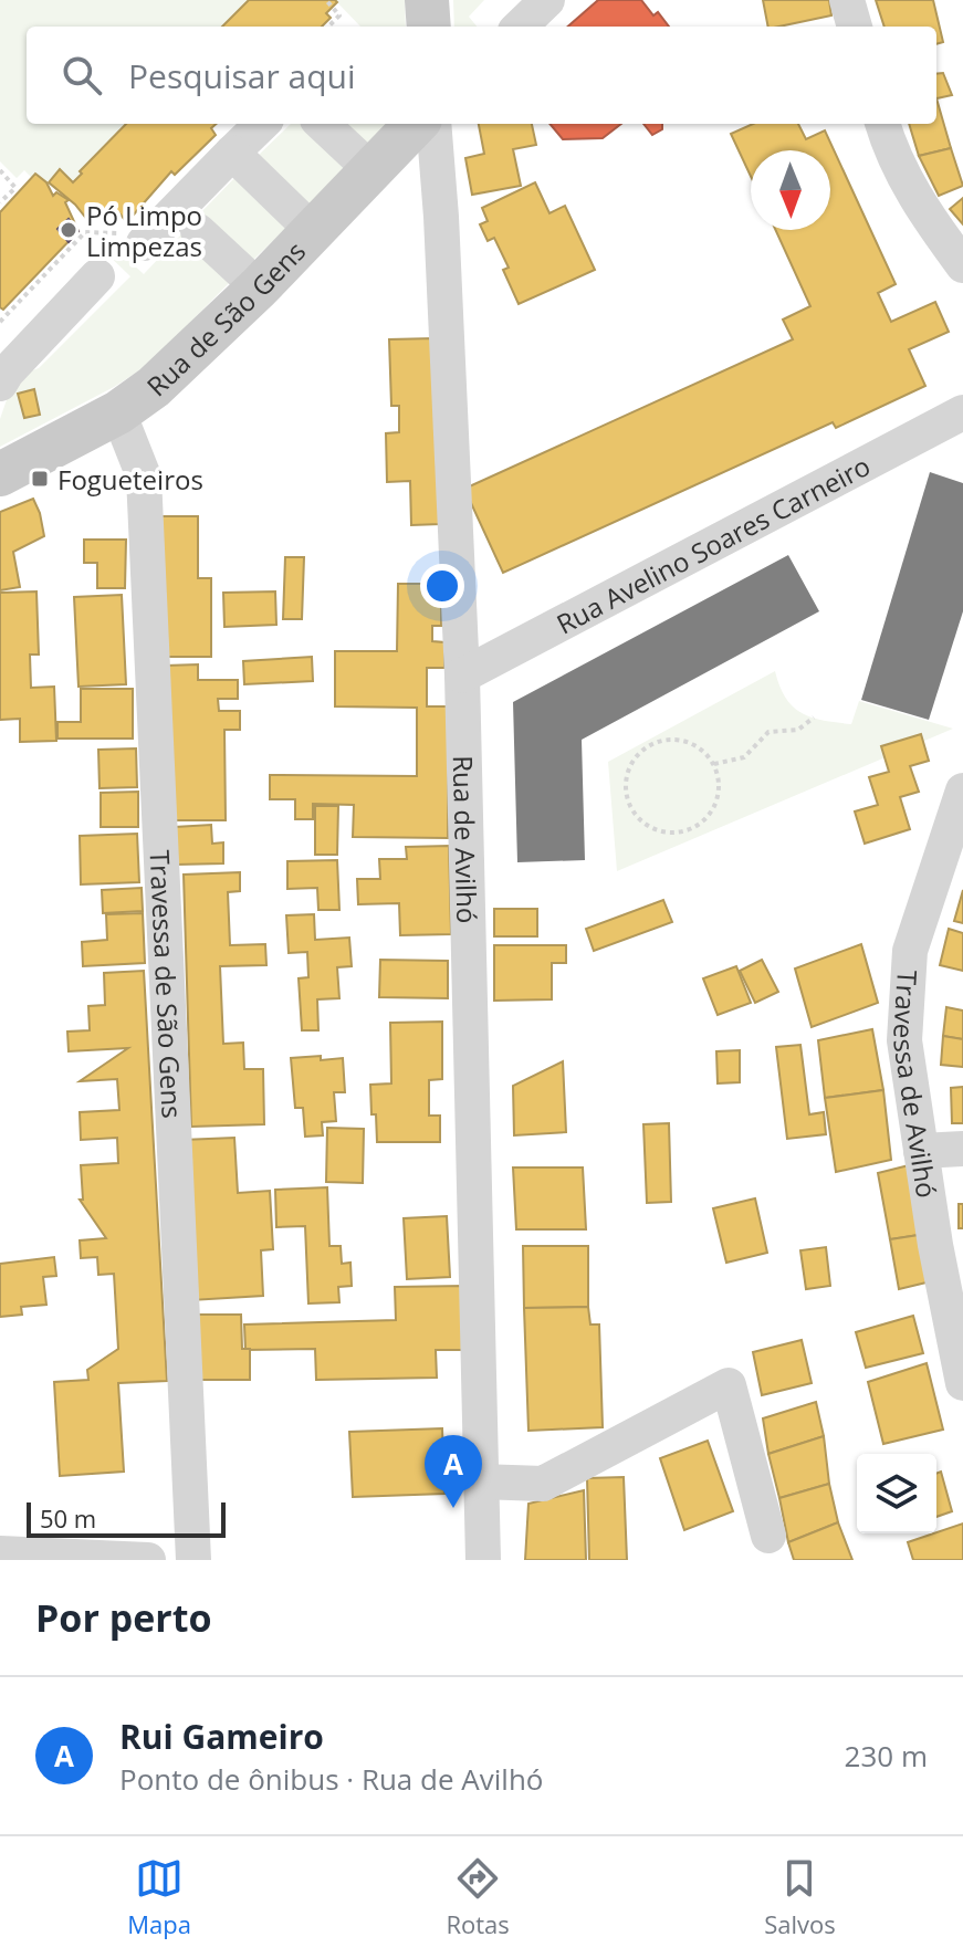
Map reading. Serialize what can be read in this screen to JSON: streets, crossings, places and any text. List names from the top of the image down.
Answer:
{
  "streets": {
    "main road": ["Rua de São Gens"],
    "street": [
      "Rua Avelino Soares Carneiro",
      "Rua de Avilhó",
      "Travessa de São Gens",
      "Travessa de Avilhó"
    ]
  },
  "crossings": [
    ["Rua de São Gens", "Travessa de São Gens"],
    ["Rua Avelino Soares Carneiro", "Rua de Avilhó"]
  ],
  "places": {
    "other": ["Pó Limpo Limpezas"],
    "transit": ["Fogueteiros"]
  },
  "scale_bar": "50 m",
  "north": "bottom",
  "page": {
    "search": "Pesquisar aqui",
    "pins": "A",
    "scale": "50 m",
    "heading": "Por perto",
    "list": [
      {
        "mark": "A",
        "name": "Rui Gameiro",
        "note": "Ponto de ônibus · Rua de Avilhó",
        "value": "230 m"
      }
    ],
    "nav": ["Mapa", "Rotas", "Salvos"]
  }
}
